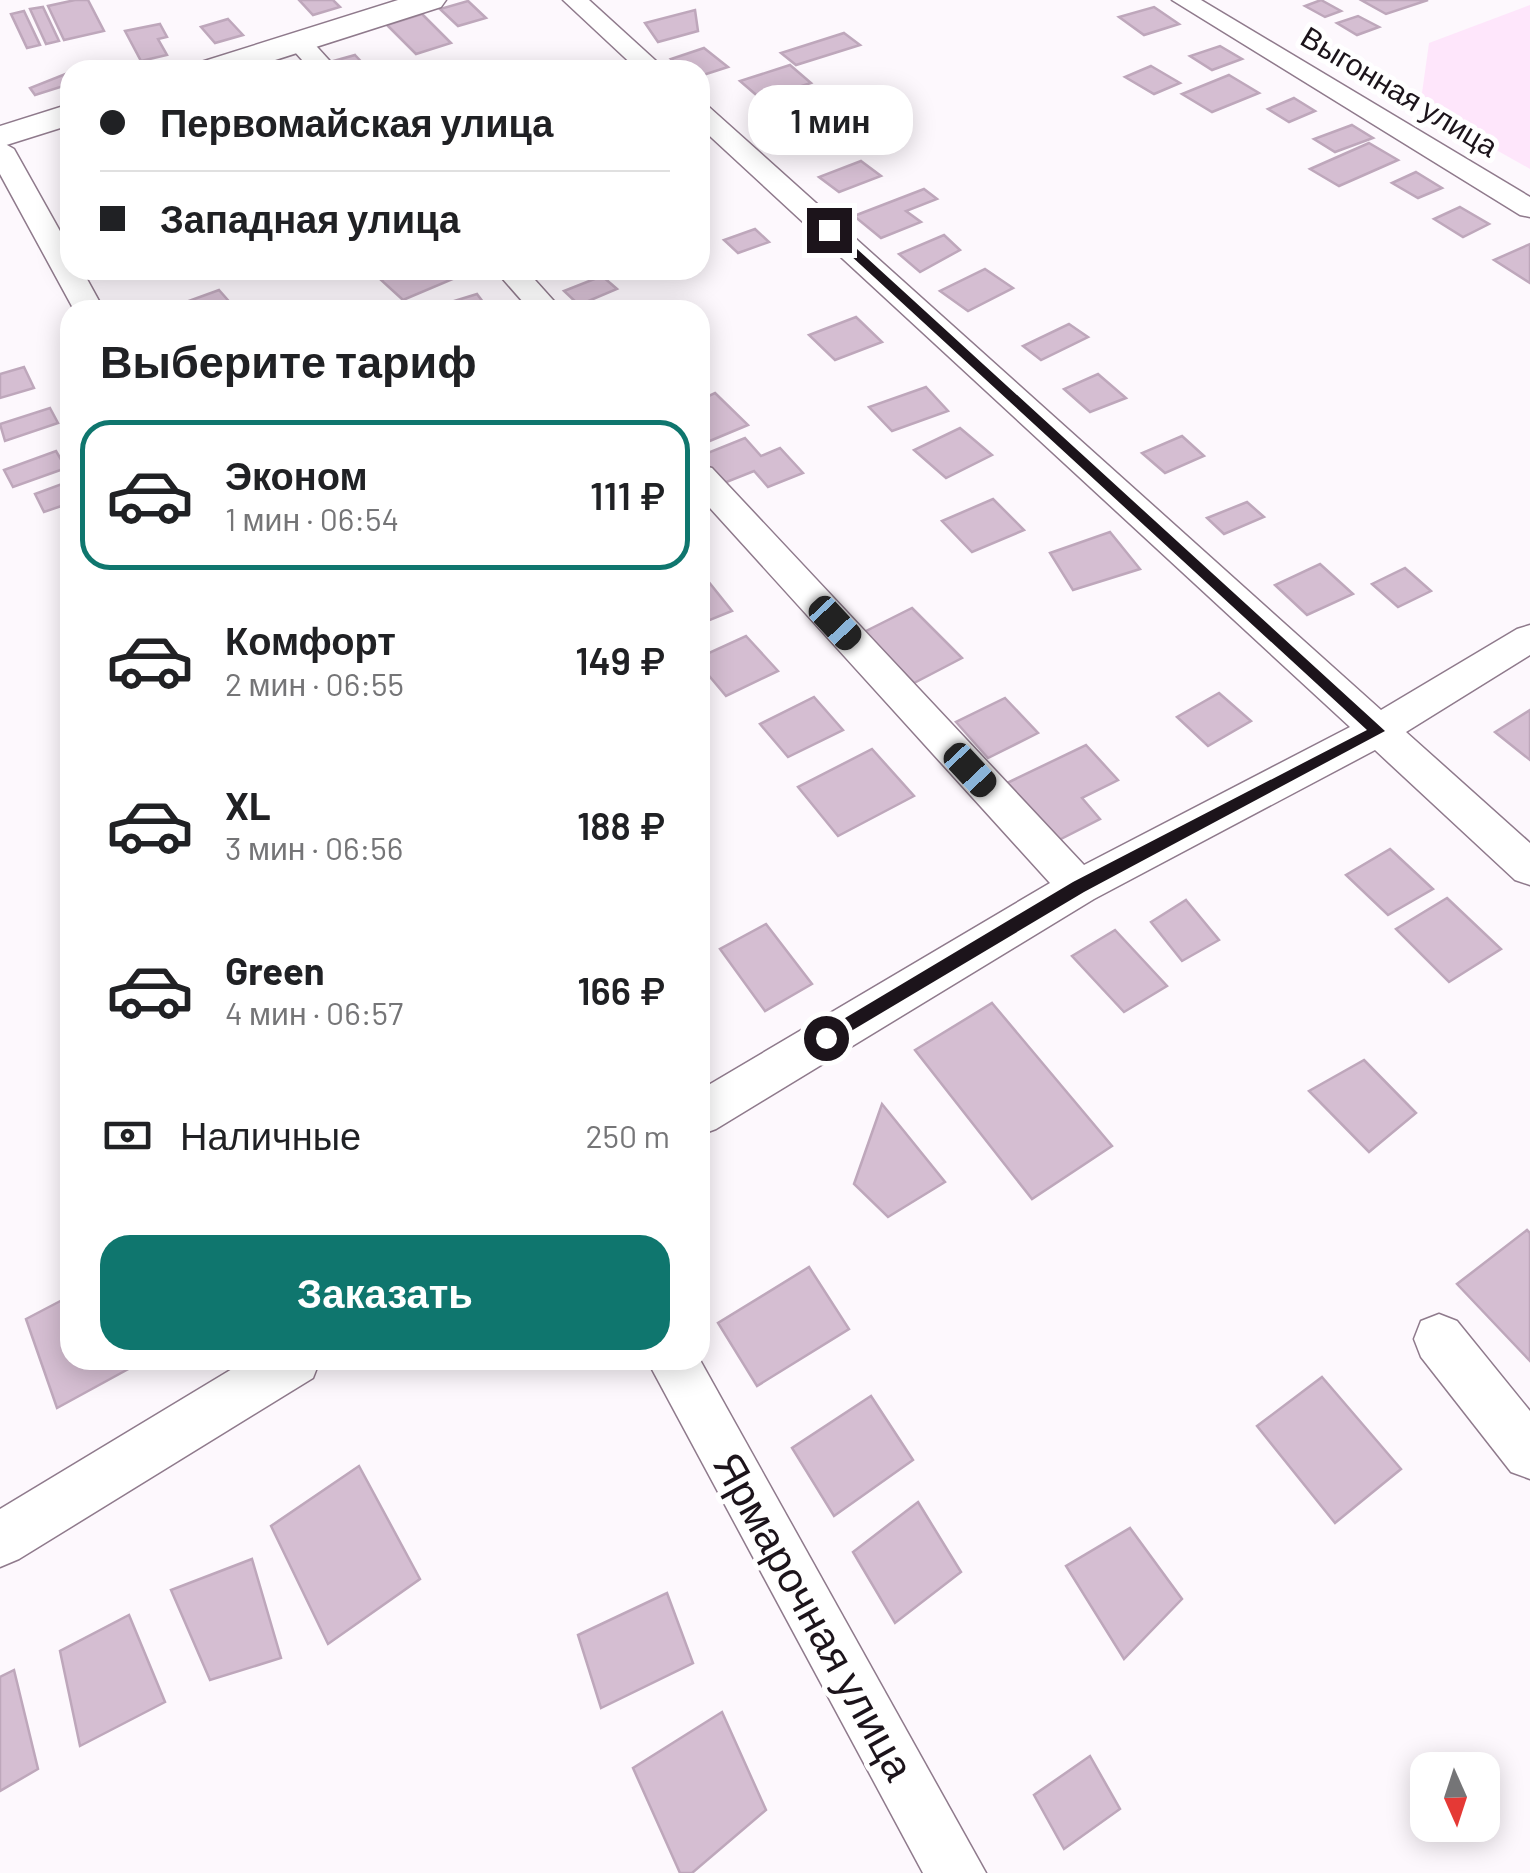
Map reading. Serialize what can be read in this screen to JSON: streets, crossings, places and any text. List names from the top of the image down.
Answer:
{
  "streets": {
    "street": ["Выгонная улица", "Ярмарочная улица"]
  },
  "north": "bottom",
  "page": {
    "banner": ["Первомайская улица", "Западная улица"],
    "bubble": "1 мин",
    "heading": "Выберите тариф",
    "list": [
      {
        "name": "Эконом",
        "note": "1 мин · 06:54",
        "value": "111 ₽"
      },
      {
        "name": "Комфорт",
        "note": "2 мин · 06:55",
        "value": "149 ₽"
      },
      {
        "name": "XL",
        "note": "3 мин · 06:56",
        "value": "188 ₽"
      },
      {
        "name": "Green",
        "note": "4 мин · 06:57",
        "value": "166 ₽"
      }
    ],
    "pay": ["Наличные", "250 m"],
    "buttons": "Заказать"
  }
}
